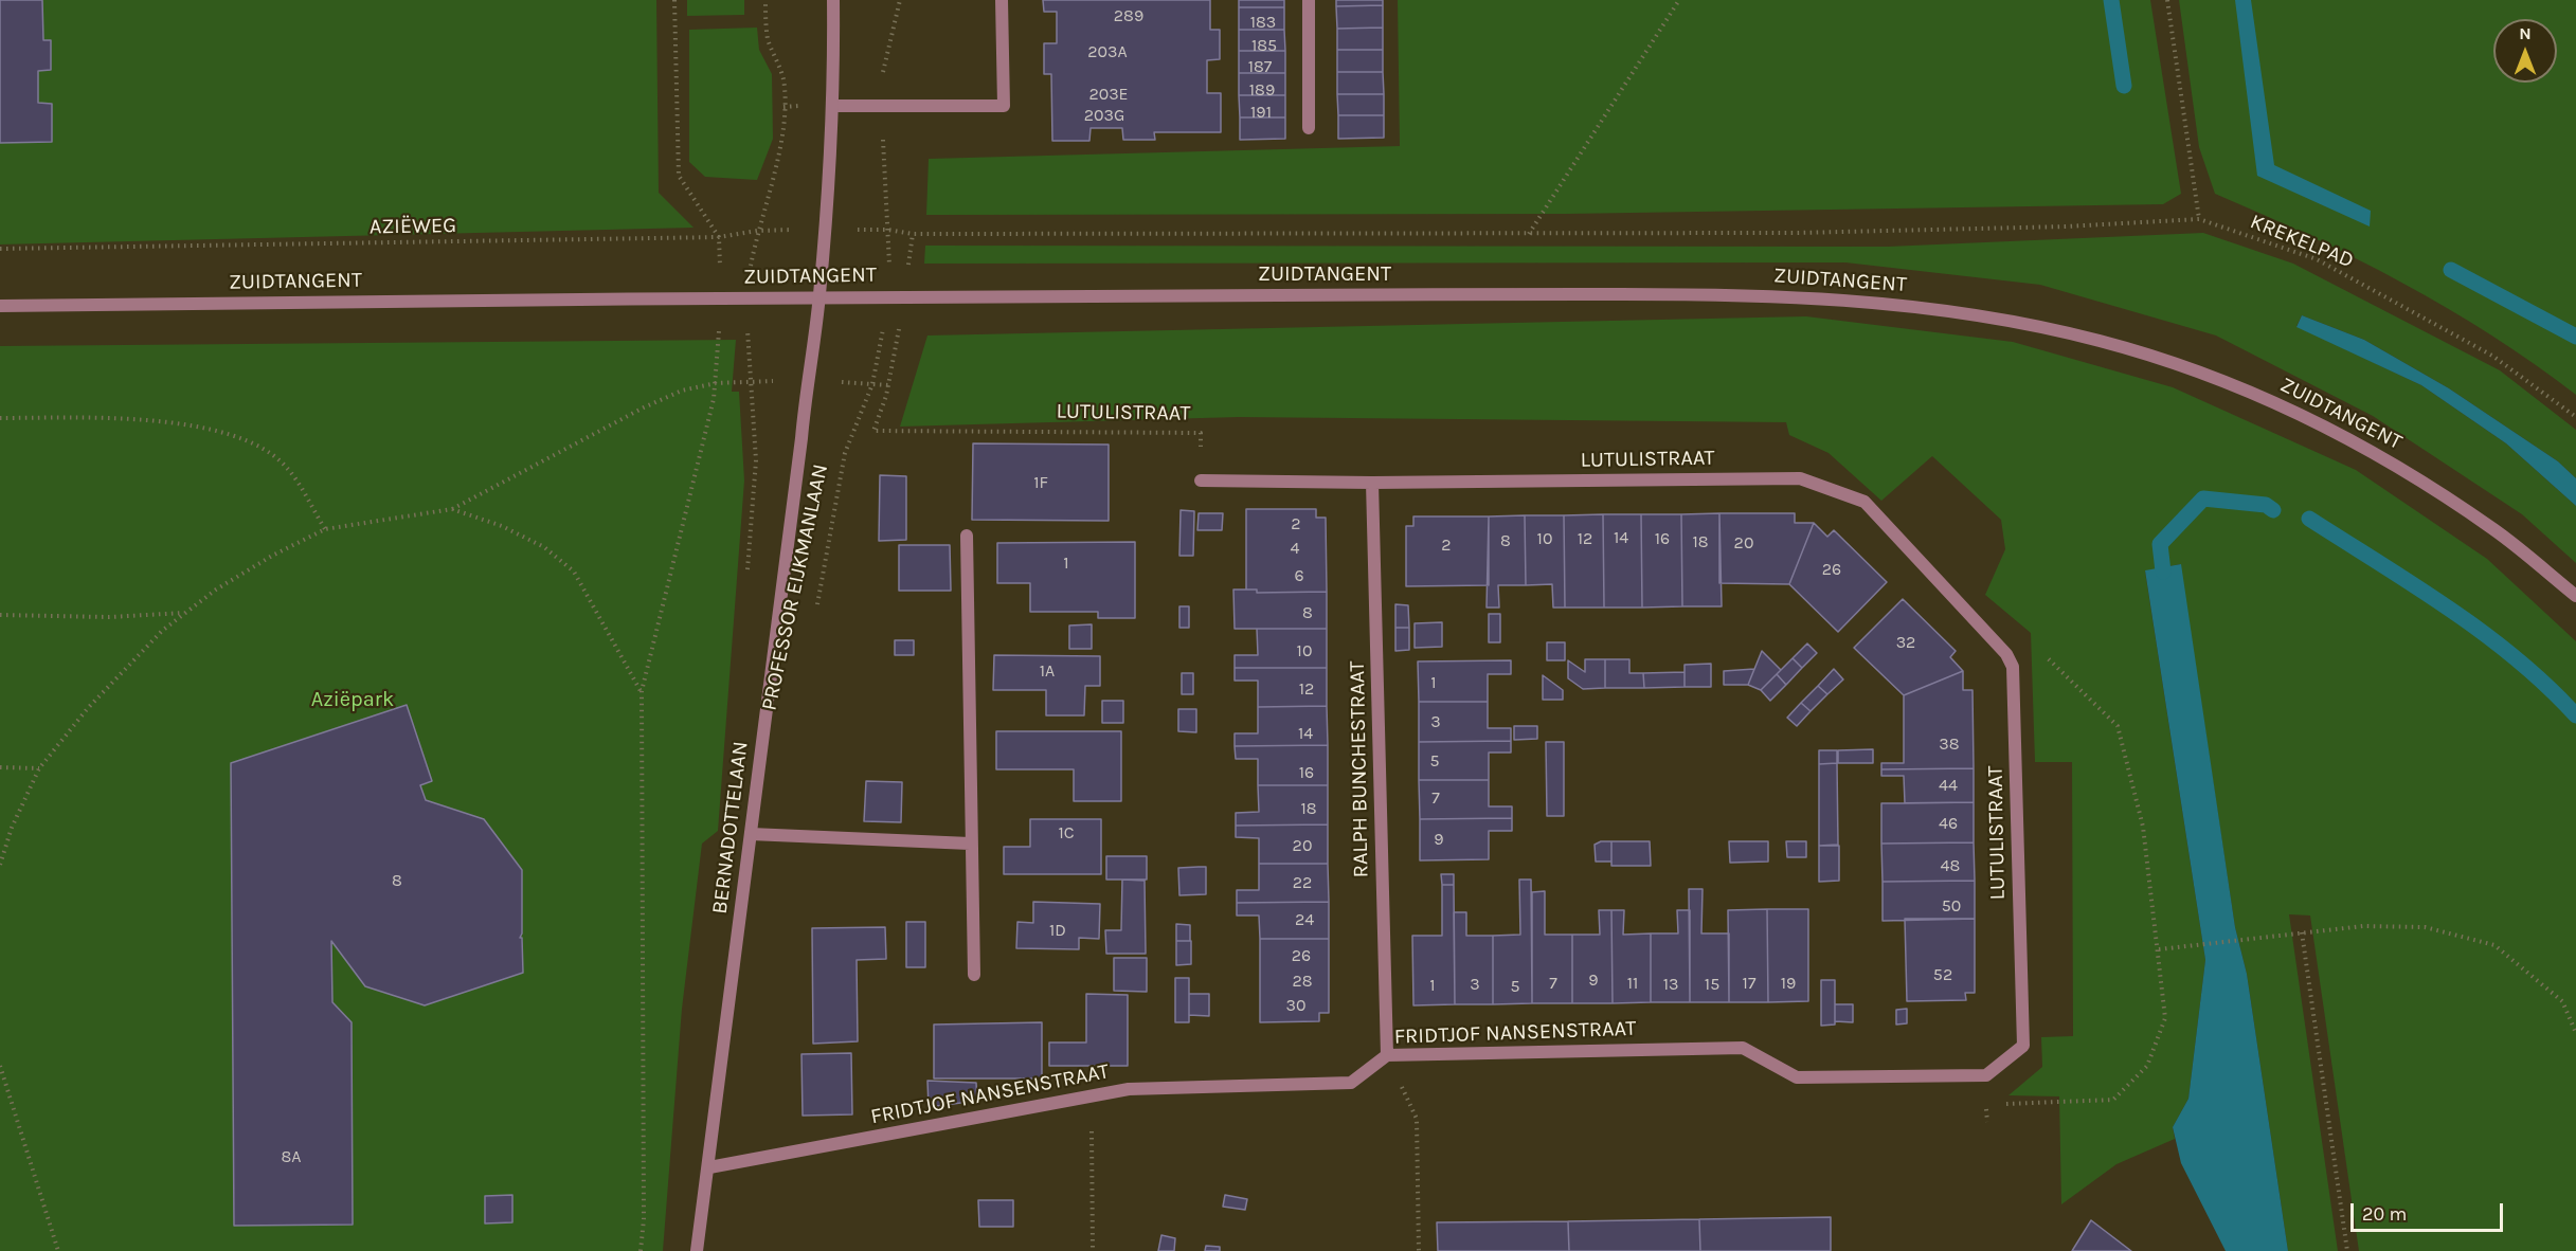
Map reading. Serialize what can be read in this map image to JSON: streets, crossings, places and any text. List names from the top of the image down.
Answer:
{
  "streets": {
    "street": [
      "ZUIDTANGENT",
      "LUTULISTRAAT",
      "RALPH BUNCHESTRAAT",
      "BERNADOTTELAAN",
      "FRIDTJOF NANSENSTRAAT"
    ],
    "path": ["AZIËWEG", "KREKELPAD", "PROFESSOR EIJKMANLAAN"]
  },
  "crossings": [
    ["AZIËWEG", "KREKELPAD"],
    ["AZIËWEG", "PROFESSOR EIJKMANLAAN"],
    ["ZUIDTANGENT", "PROFESSOR EIJKMANLAAN"],
    ["ZUIDTANGENT", "BERNADOTTELAAN"],
    ["LUTULISTRAAT", "RALPH BUNCHESTRAAT"],
    ["LUTULISTRAAT", "FRIDTJOF NANSENSTRAAT"],
    ["RALPH BUNCHESTRAAT", "FRIDTJOF NANSENSTRAAT"],
    ["BERNADOTTELAAN", "FRIDTJOF NANSENSTRAAT"]
  ],
  "parks": ["Aziëpark"],
  "house_numbers": [
    "289",
    "183",
    "185",
    "203A",
    "187",
    "189",
    "203E",
    "191",
    "203G",
    "1F",
    "2",
    "14",
    "10",
    "12",
    "16",
    "8",
    "18",
    "20",
    "2",
    "4",
    "1",
    "26",
    "6",
    "8",
    "32",
    "10",
    "1A",
    "1",
    "12",
    "3",
    "14",
    "38",
    "5",
    "16",
    "44",
    "7",
    "18",
    "46",
    "1C",
    "9",
    "20",
    "48",
    "8",
    "22",
    "50",
    "24",
    "1D",
    "26",
    "52",
    "9",
    "28",
    "7",
    "11",
    "17",
    "19",
    "3",
    "13",
    "15",
    "1",
    "5",
    "30",
    "8A"
  ],
  "scale_bar": "20 m",
  "north": "top"
}
